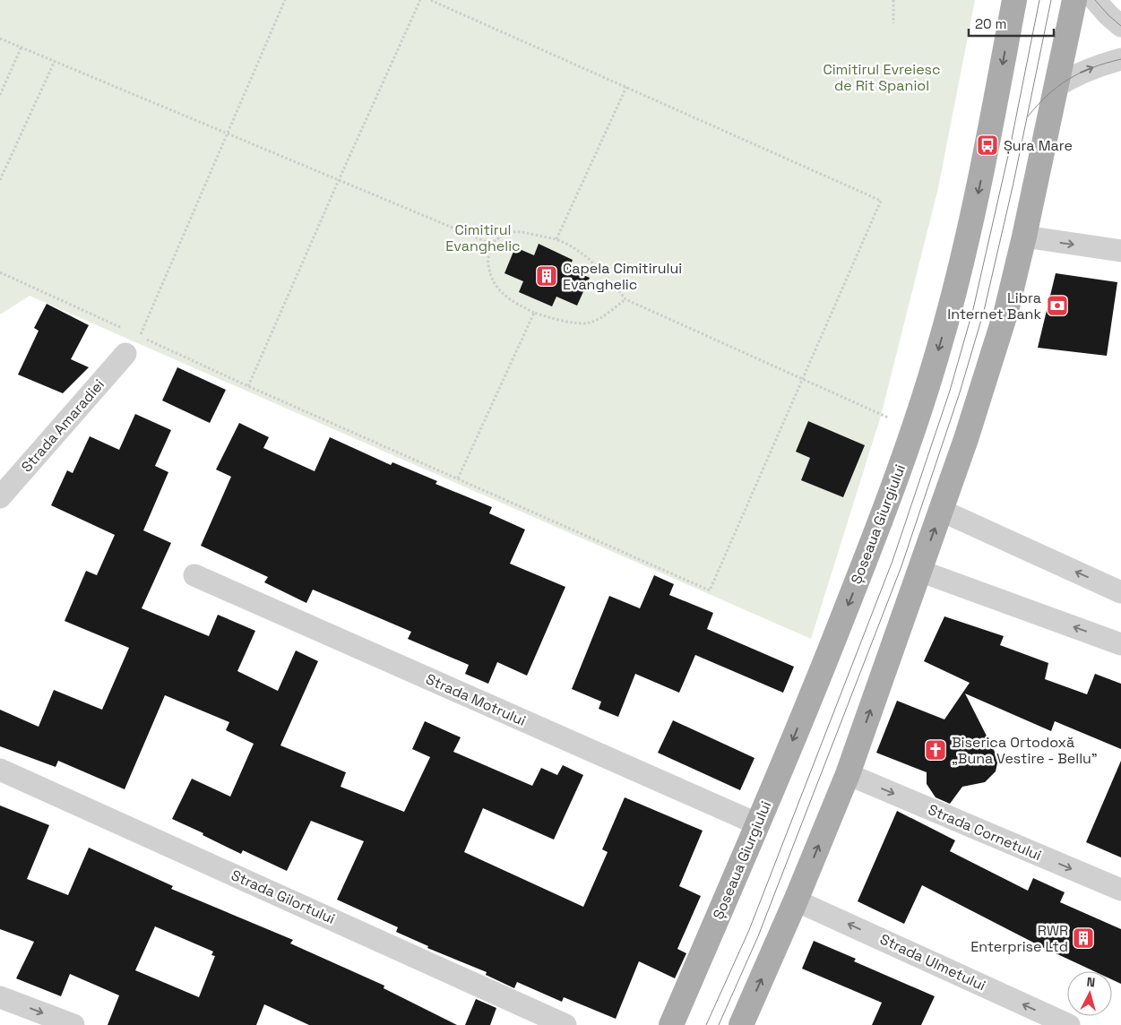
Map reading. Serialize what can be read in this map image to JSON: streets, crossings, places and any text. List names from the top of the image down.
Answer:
{
  "streets": {
    "main road": ["Șoseaua Giurgiului"],
    "street": [
      "Strada Amaradiei",
      "Strada Motrului",
      "Strada Cornetului",
      "Strada Gilortului",
      "Strada Ulmetului"
    ]
  },
  "crossings": [
    ["Șoseaua Giurgiului", "Strada Motrului"]
  ],
  "one_way": ["Strada Cornetului", "Strada Ulmetului"],
  "parks": ["Cimitirul Evreiesc de Rit Spaniol", "Cimitirul Evanghelic"],
  "places": {
    "bus stop": ["Șura Mare"],
    "building": ["Capela Cimitirului Evanghelic", "RWR Enterprise Ltd"],
    "bank": ["Libra Internet Bank"],
    "church": ["Biserica Ortodoxă „Buna Vestire - Bellu”"]
  },
  "scale_bar": "20 m",
  "north": "top"
}
